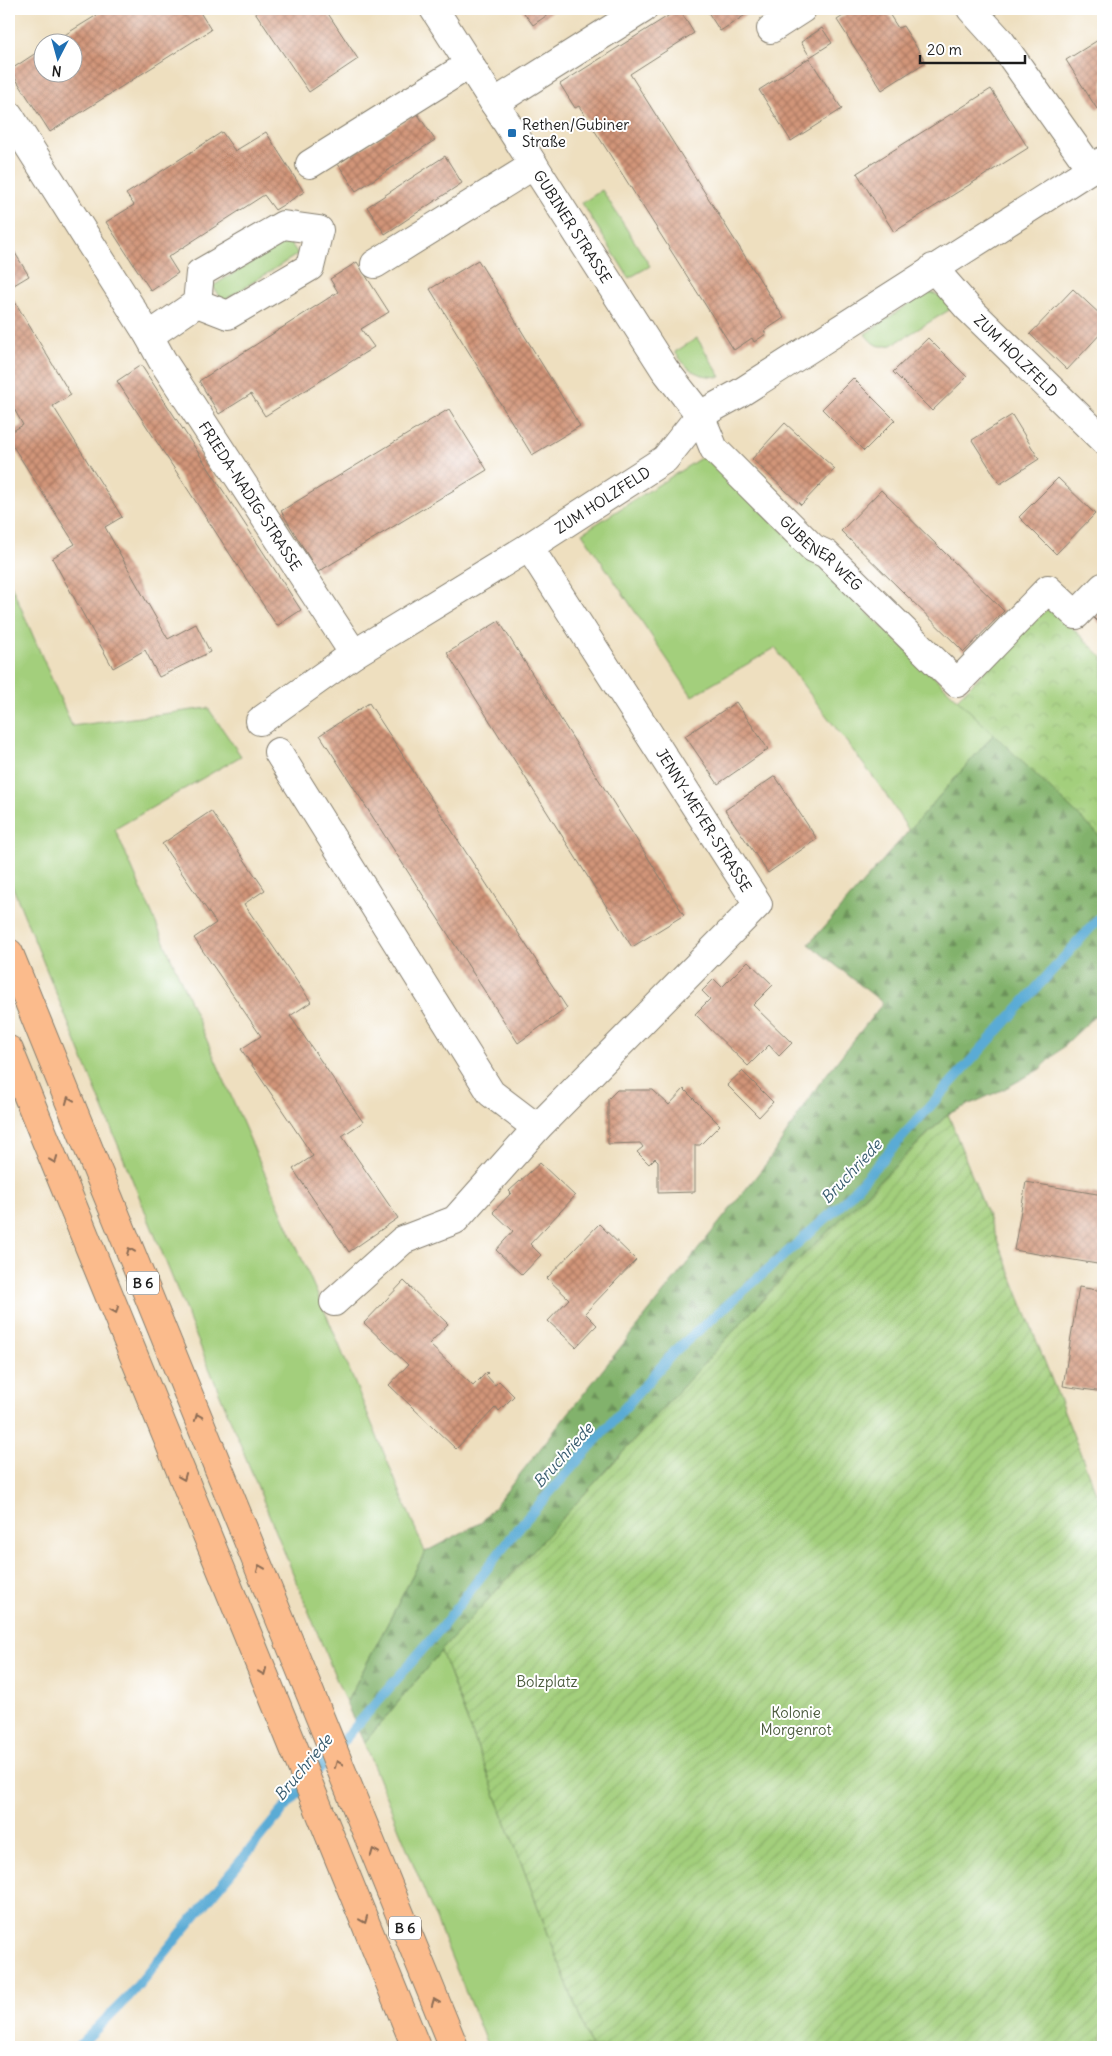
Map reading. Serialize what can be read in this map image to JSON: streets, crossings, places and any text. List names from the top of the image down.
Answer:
{
  "streets": {
    "highway": ["B 6"],
    "street": [
      "GUBINER STRASSE",
      "ZUM HOLZFELD",
      "FRIEDA-NADIG-STRASSE",
      "GUBENER WEG",
      "JENNY-MEYER-STRASSE"
    ]
  },
  "crossings": [
    ["GUBINER STRASSE", "ZUM HOLZFELD"],
    ["GUBINER STRASSE", "GUBENER WEG"],
    ["ZUM HOLZFELD", "FRIEDA-NADIG-STRASSE"],
    ["ZUM HOLZFELD", "GUBENER WEG"],
    ["ZUM HOLZFELD", "JENNY-MEYER-STRASSE"]
  ],
  "water": ["Bruchriede"],
  "parks": ["Bolzplatz", "Kolonie Morgenrot"],
  "places": {
    "transit": ["Rethen/Gubiner Straße"]
  },
  "scale_bar": "20 m",
  "north": "bottom"
}
